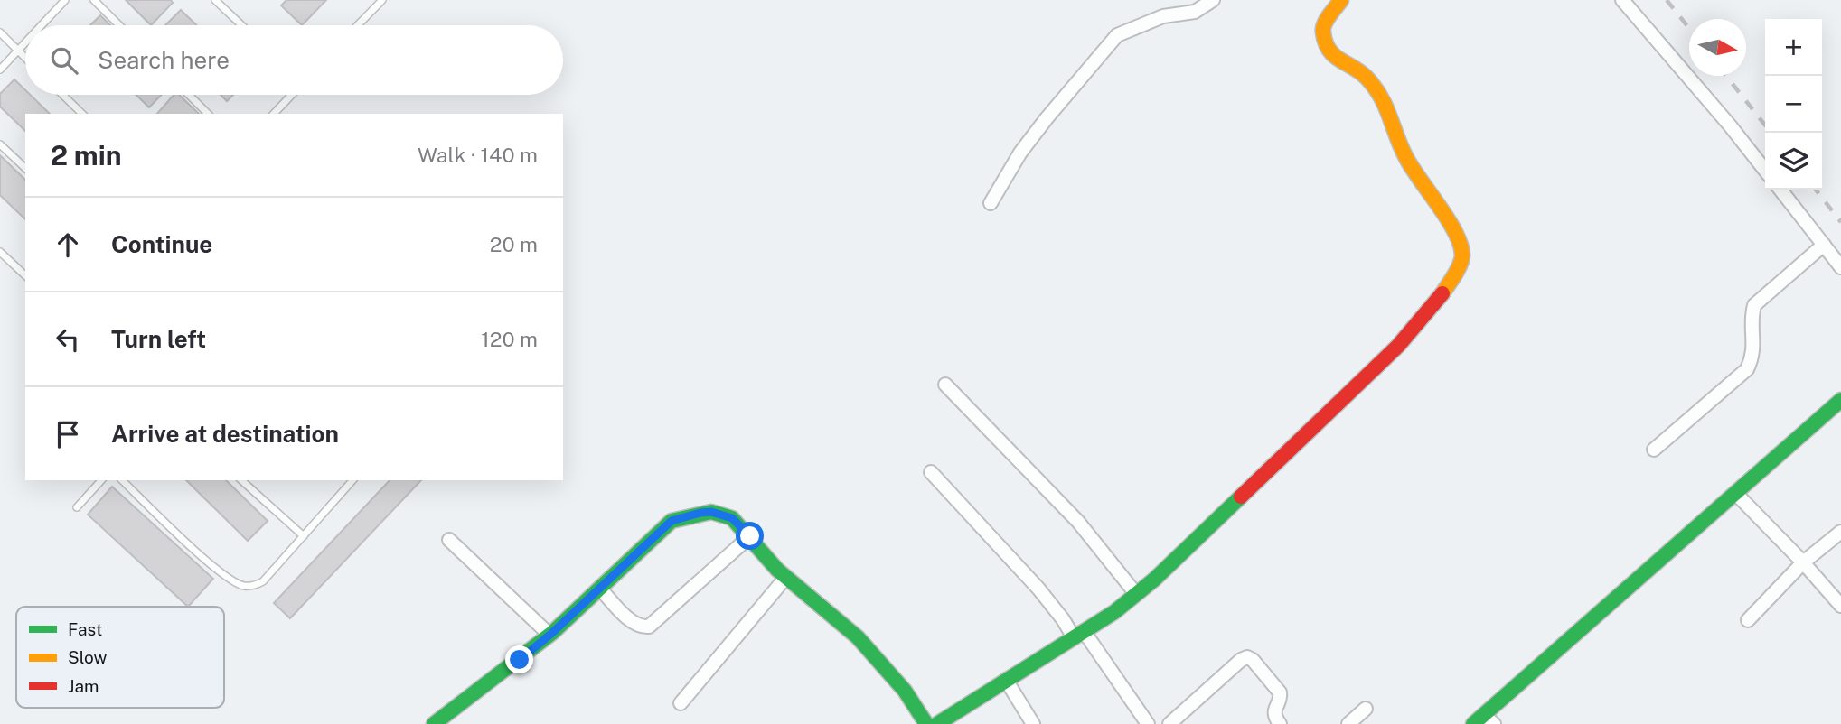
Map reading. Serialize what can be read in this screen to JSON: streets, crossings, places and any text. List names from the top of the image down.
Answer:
{
  "legend": ["Fast", "Slow", "Jam"],
  "north": "right",
  "page": {
    "map_buttons": ["+", "−"],
    "search": "Search here",
    "heading": ["2 min", "Walk · 140 m"],
    "list": [
      ["Continue", "20 m"],
      ["Turn left", "120 m"],
      "Arrive at destination"
    ]
  }
}
